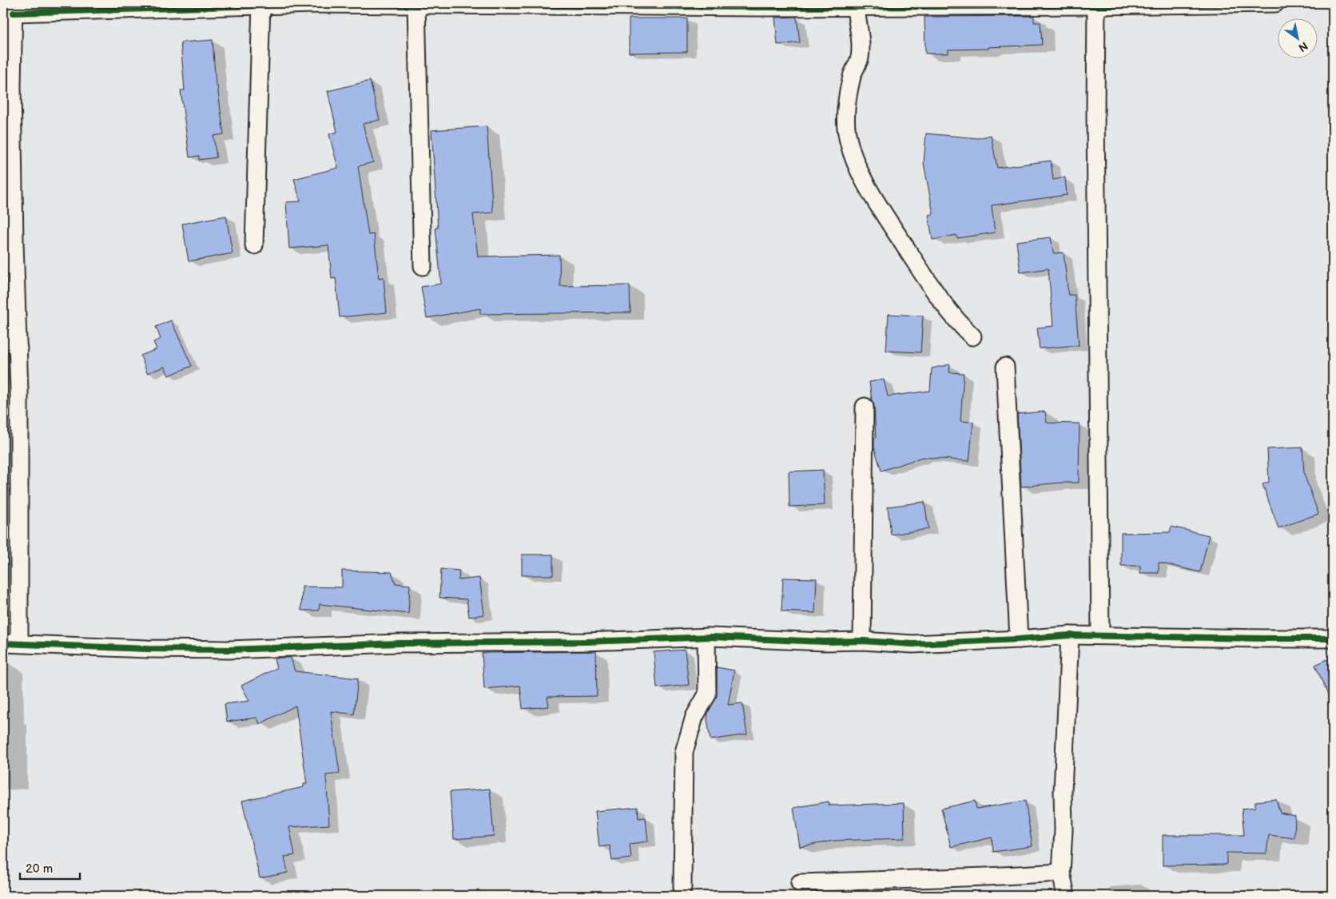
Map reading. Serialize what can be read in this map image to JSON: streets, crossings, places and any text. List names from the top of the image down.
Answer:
{
  "scale_bar": "20 m",
  "north": "bottom right"
}
